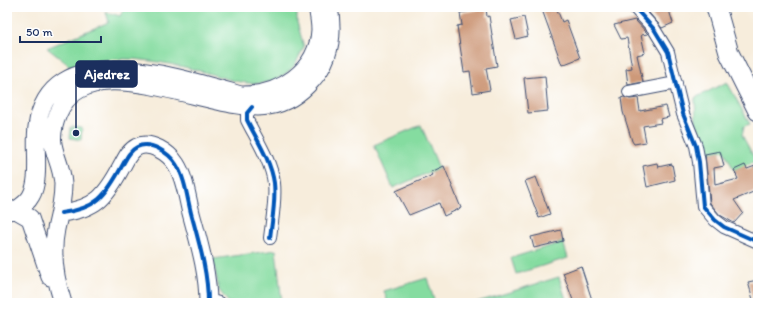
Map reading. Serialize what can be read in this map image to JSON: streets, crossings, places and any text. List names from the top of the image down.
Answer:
{
  "places": ["Ajedrez"],
  "scale_bar": "50 m"
}
